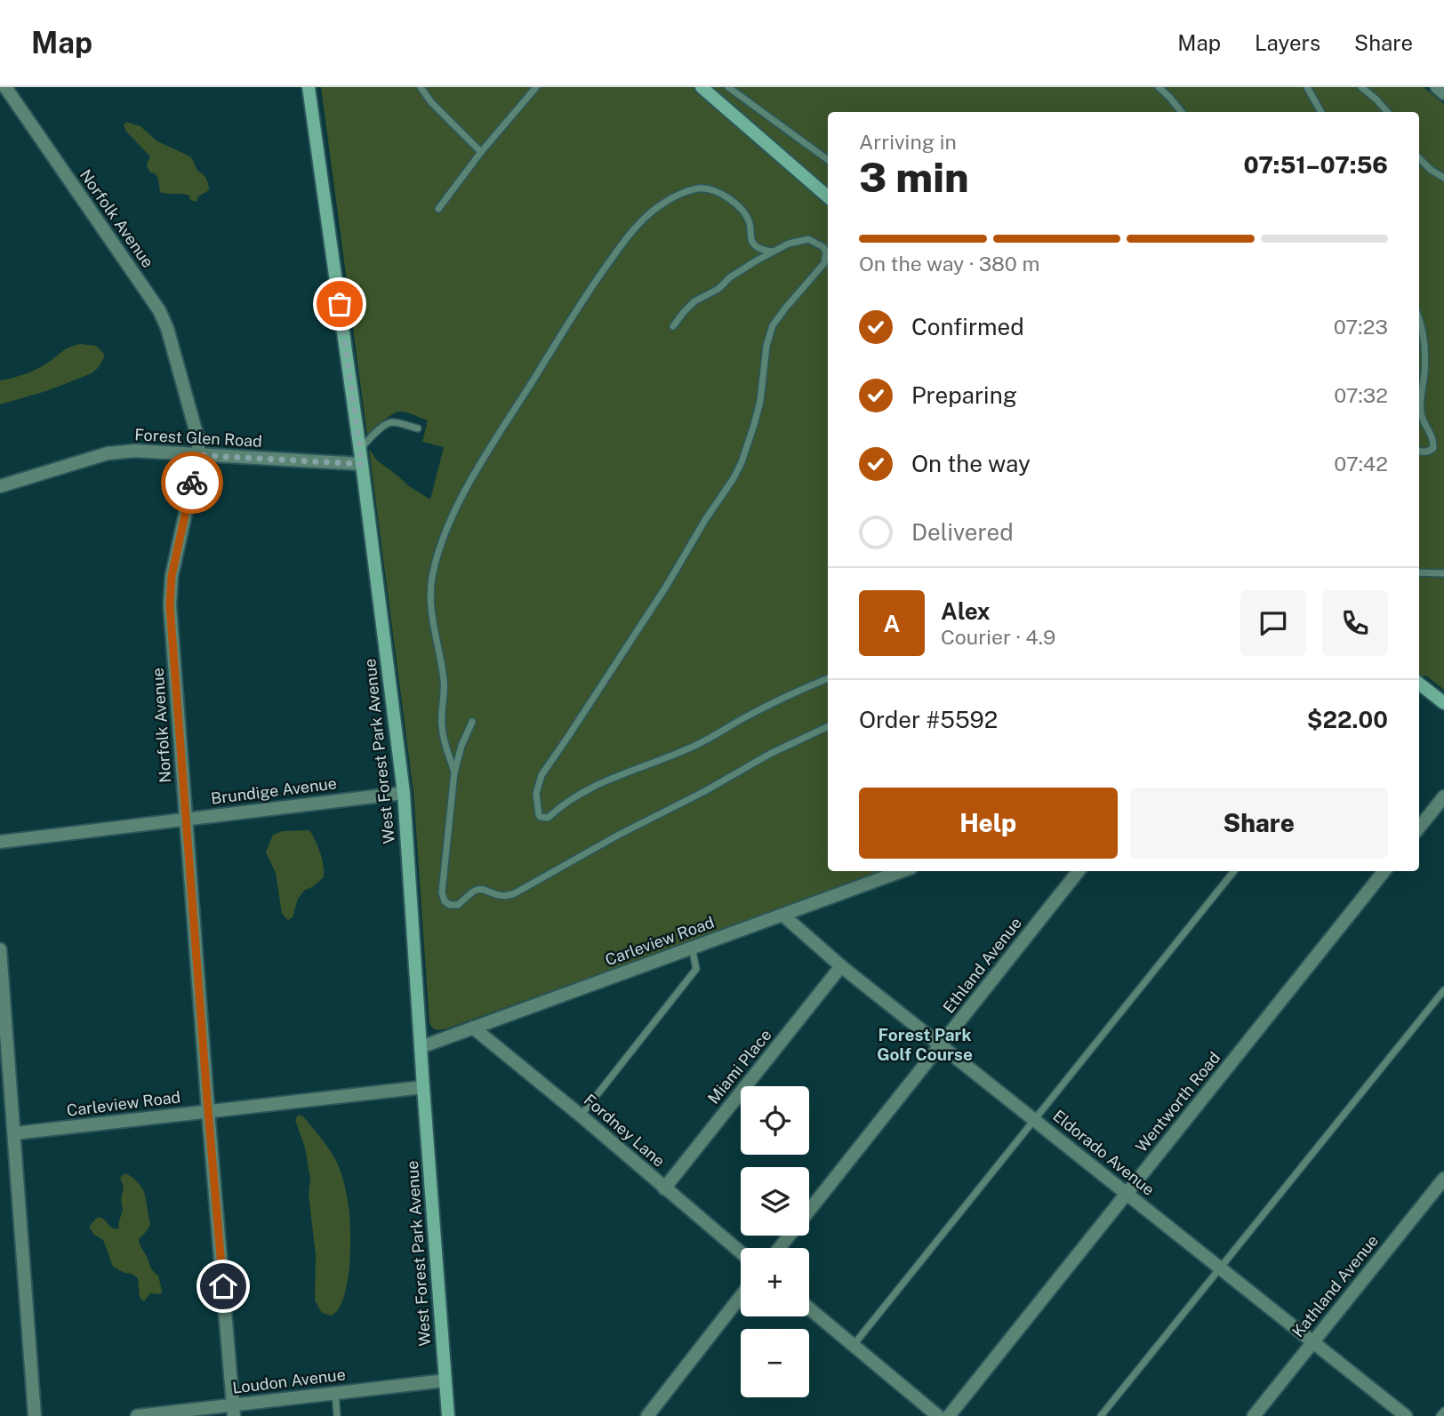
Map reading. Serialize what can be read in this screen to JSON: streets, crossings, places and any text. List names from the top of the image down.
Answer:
{
  "streets": {
    "main road": ["West Forest Park Avenue"],
    "street": [
      "Norfolk Avenue",
      "Forest Glen Road",
      "Brundige Avenue",
      "Carleview Road",
      "Ethland Avenue",
      "Miami Place",
      "Wentworth Road",
      "Fordney Lane",
      "Eldorado Avenue",
      "Kathland Avenue",
      "Loudon Avenue"
    ]
  },
  "crossings": [
    ["Norfolk Avenue", "Forest Glen Road"],
    ["Norfolk Avenue", "Brundige Avenue"],
    ["Norfolk Avenue", "Carleview Road"],
    ["Norfolk Avenue", "Loudon Avenue"],
    ["Forest Glen Road", "West Forest Park Avenue"],
    ["West Forest Park Avenue", "Brundige Avenue"],
    ["West Forest Park Avenue", "Carleview Road"],
    ["West Forest Park Avenue", "Loudon Avenue"],
    ["Carleview Road", "Fordney Lane"],
    ["Carleview Road", "Eldorado Avenue"],
    ["Ethland Avenue", "Eldorado Avenue"],
    ["Miami Place", "Fordney Lane"],
    ["Miami Place", "Eldorado Avenue"],
    ["Wentworth Road", "Eldorado Avenue"],
    ["Eldorado Avenue", "Kathland Avenue"]
  ],
  "districts": ["Forest Park Golf Course"],
  "page": {
    "header": "Map",
    "nav": ["Map", "Layers", "Share"],
    "heading": ["3 min", "Arriving in", "07:51–07:56"],
    "panel": [
      "Alex",
      "Courier · 4.9",
      "Order #5592",
      "$22.00"
    ],
    "bar": "On the way · 380 m",
    "list": [
      ["Confirmed", "07:23"],
      ["Preparing", "07:32"],
      ["On the way", "07:42"],
      "Delivered"
    ],
    "round": "A",
    "buttons": ["Help", "Share"],
    "map_buttons": ["+", "−"]
  }
}
